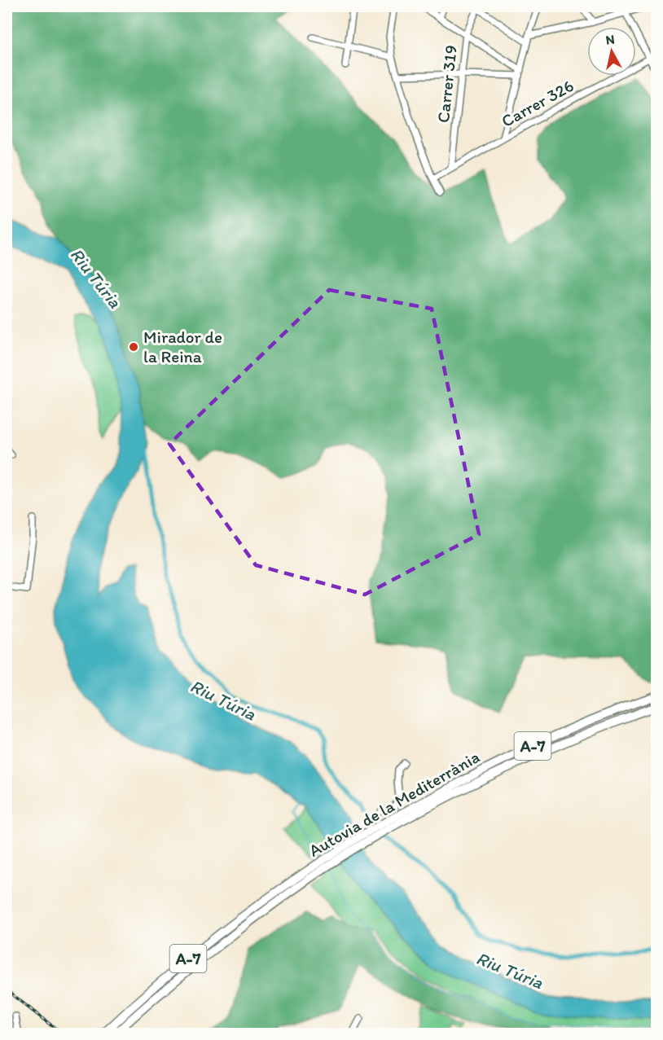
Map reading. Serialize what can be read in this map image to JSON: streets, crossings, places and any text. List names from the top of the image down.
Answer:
{
  "streets": {
    "highway": ["A-7", "Autovia de la Mediterrània"],
    "street": ["Carrer 319", "Carrer 326"]
  },
  "crossings": [
    ["Carrer 319", "Carrer 326"]
  ],
  "water": ["Riu Túria"],
  "places": ["Mirador de la Reina"],
  "north": "top"
}
